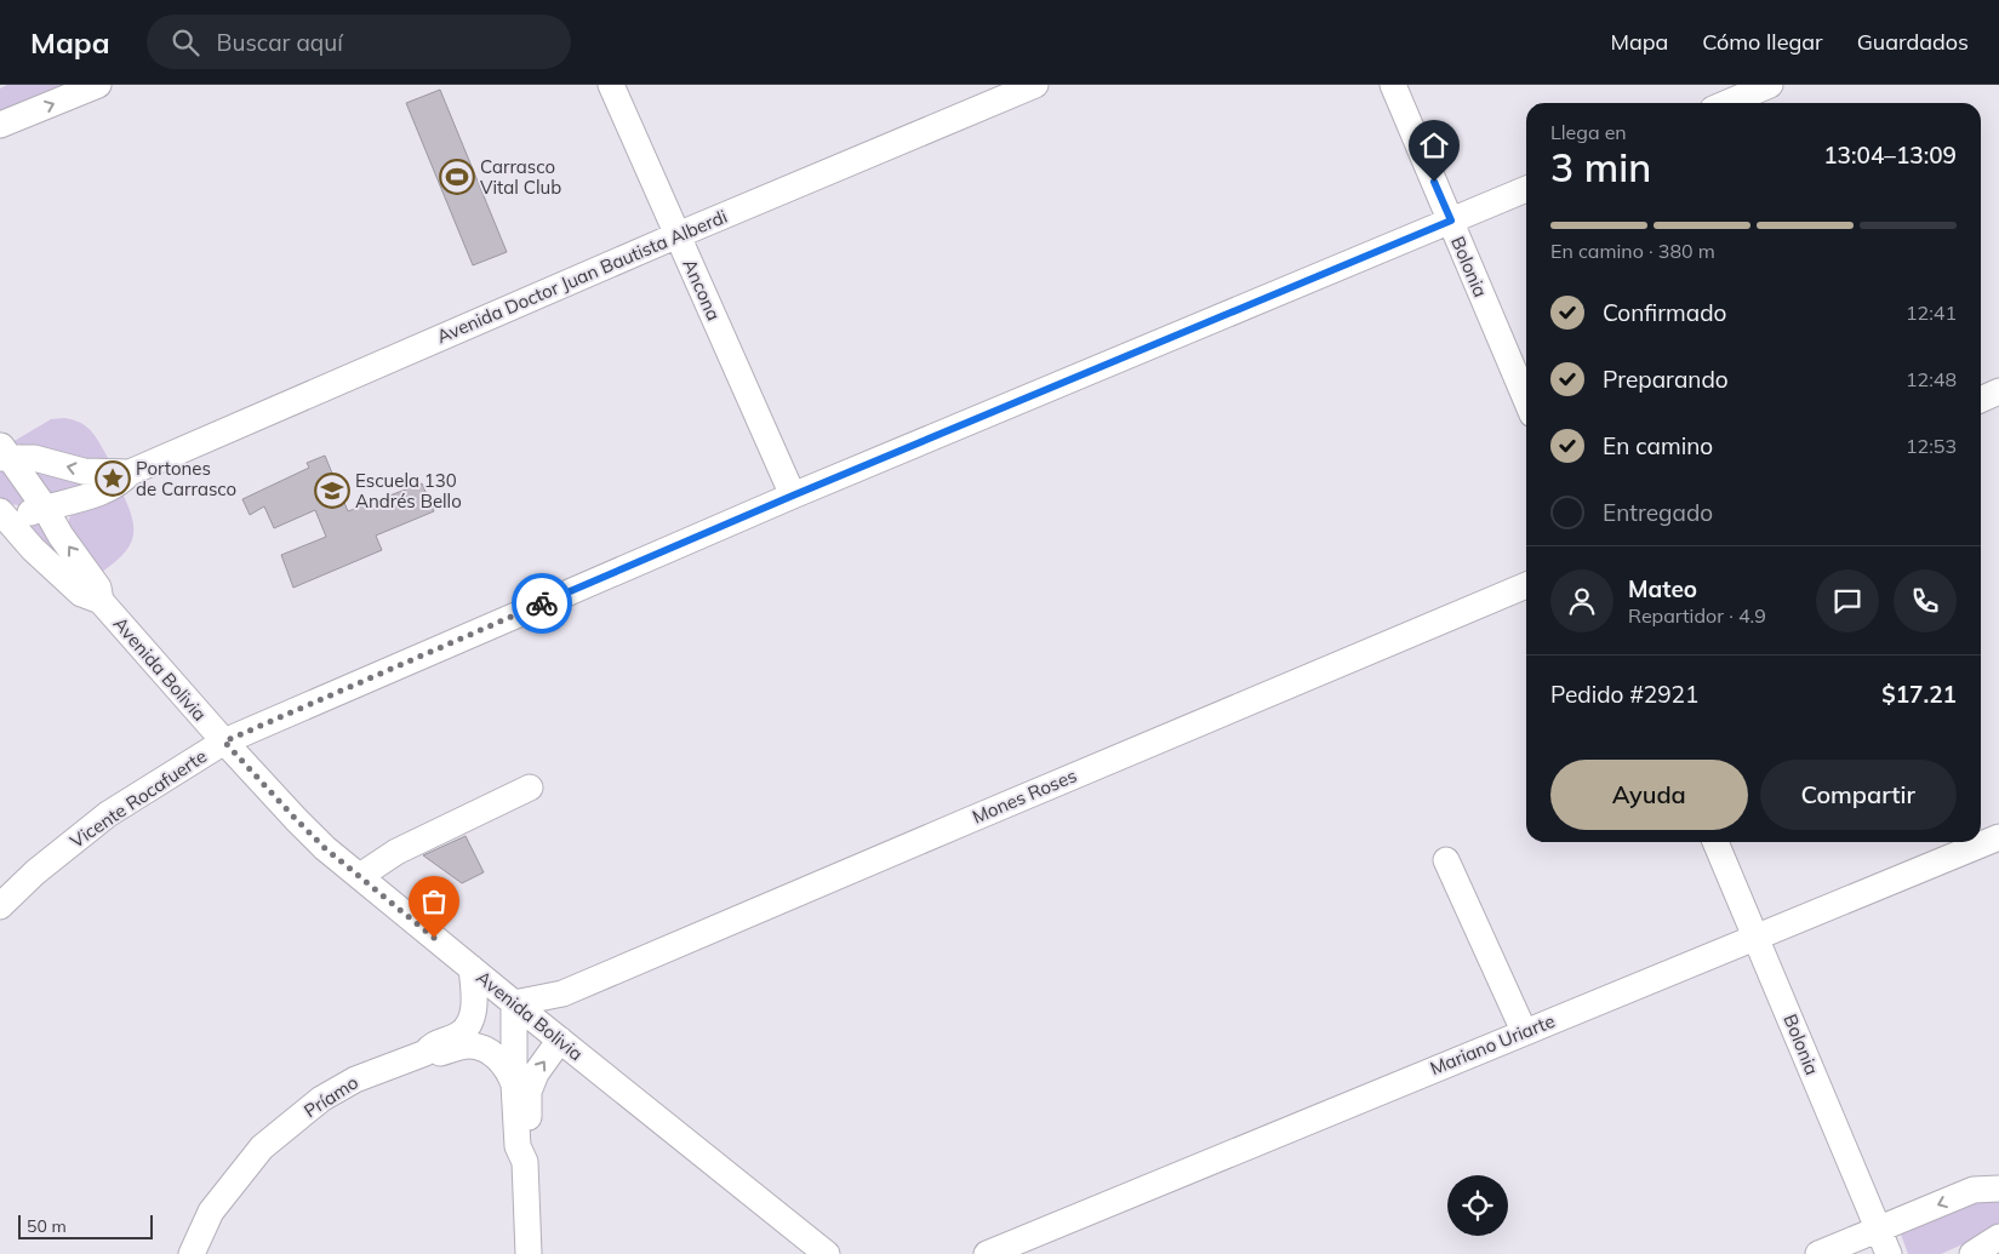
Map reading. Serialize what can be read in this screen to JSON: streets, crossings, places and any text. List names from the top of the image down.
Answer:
{
  "streets": {
    "street": [
      "Bolonia",
      "Avenida Doctor Juan Bautista Alberdi",
      "Ancona",
      "Avenida Bolivia",
      "Mones Roses",
      "Vicente Rocafuerte",
      "Mariano Uriarte",
      "Príamo"
    ]
  },
  "crossings": [
    ["Bolonia", "Vicente Rocafuerte"],
    ["Bolonia", "Mariano Uriarte"],
    ["Avenida Doctor Juan Bautista Alberdi", "Ancona"],
    ["Avenida Doctor Juan Bautista Alberdi", "Avenida Bolivia"],
    ["Ancona", "Vicente Rocafuerte"],
    ["Avenida Bolivia", "Mones Roses"],
    ["Avenida Bolivia", "Vicente Rocafuerte"],
    ["Avenida Bolivia", "Príamo"]
  ],
  "places": {
    "sports": ["Carrasco Vital Club"],
    "place": ["Portones de Carrasco"],
    "school or university": ["Escuela 130 Andrés Bello"]
  },
  "scale_bar": "50 m",
  "page": {
    "header": "Mapa",
    "search": "Buscar aquí",
    "nav": ["Mapa", "Cómo llegar", "Guardados"],
    "heading": ["3 min", "Llega en", "13:04–13:09"],
    "panel": [
      "Mateo",
      "Repartidor · 4.9",
      "Pedido #2921",
      "$17.21"
    ],
    "bar": "En camino · 380 m",
    "list": [
      ["Confirmado", "12:41"],
      ["Preparando", "12:48"],
      ["En camino", "12:53"],
      "Entregado"
    ],
    "buttons": ["Ayuda", "Compartir"],
    "scale": "50 m"
  }
}
